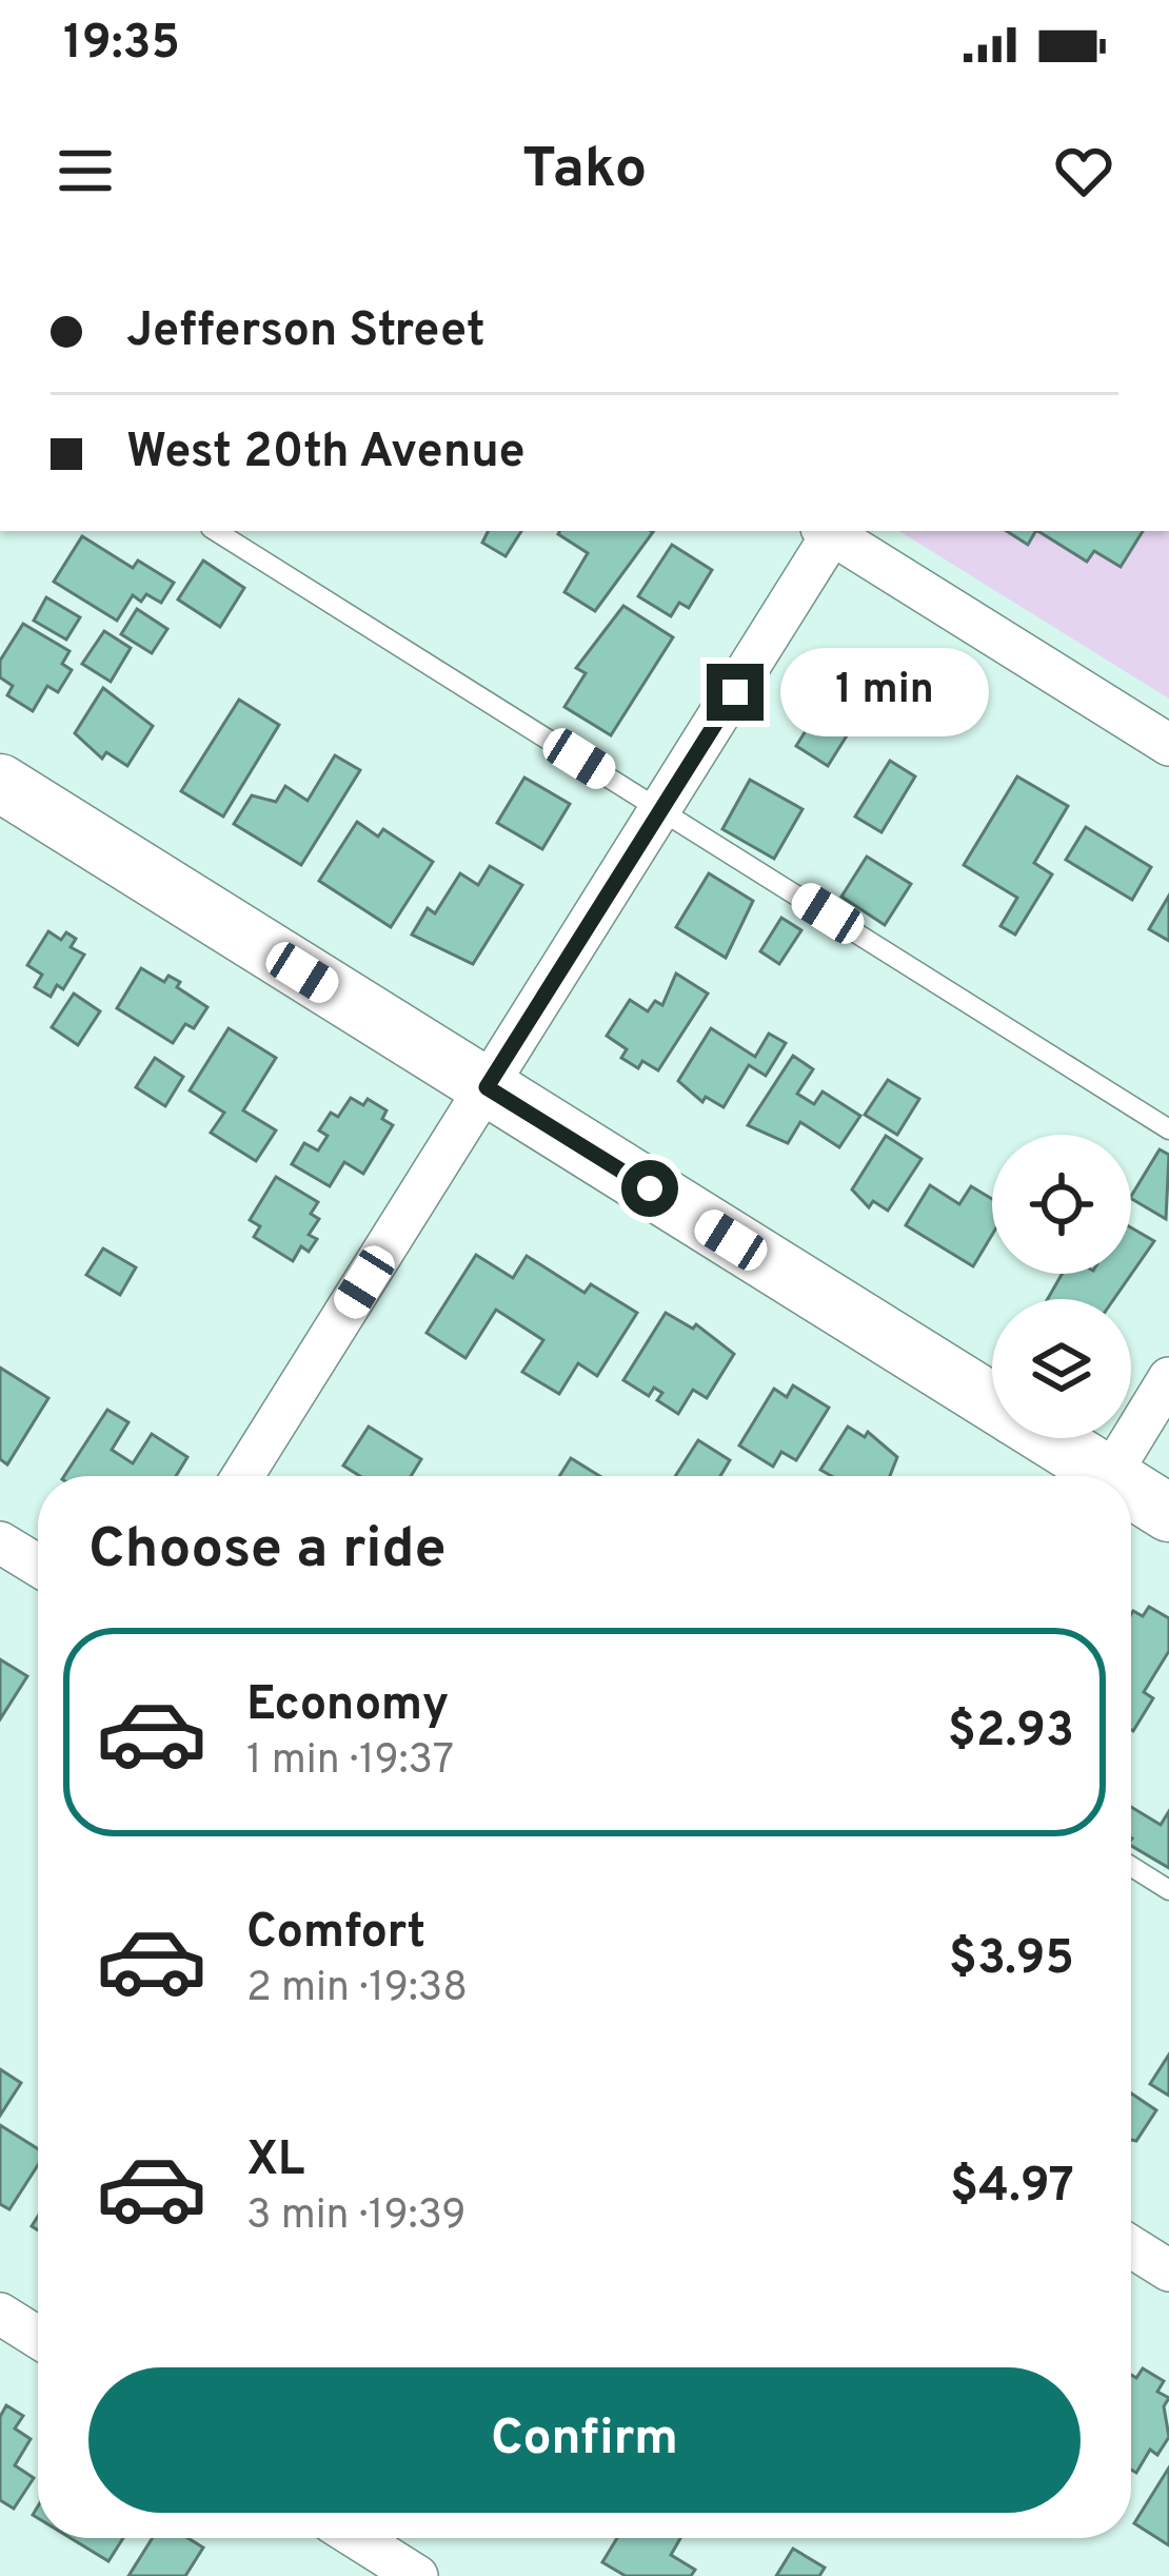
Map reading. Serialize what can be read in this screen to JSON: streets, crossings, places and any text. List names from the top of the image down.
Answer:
{
  "page": {
    "status": "19:35",
    "header": "Tako",
    "banner": ["Jefferson Street", "West 20th Avenue"],
    "bubble": "1 min",
    "heading": "Choose a ride",
    "list": [
      {
        "name": "Economy",
        "note": "1 min · 19:37",
        "value": "$2.93"
      },
      {
        "name": "Comfort",
        "note": "2 min · 19:38",
        "value": "$3.95"
      },
      {
        "name": "XL",
        "note": "3 min · 19:39",
        "value": "$4.97"
      }
    ],
    "buttons": "Confirm"
  }
}
